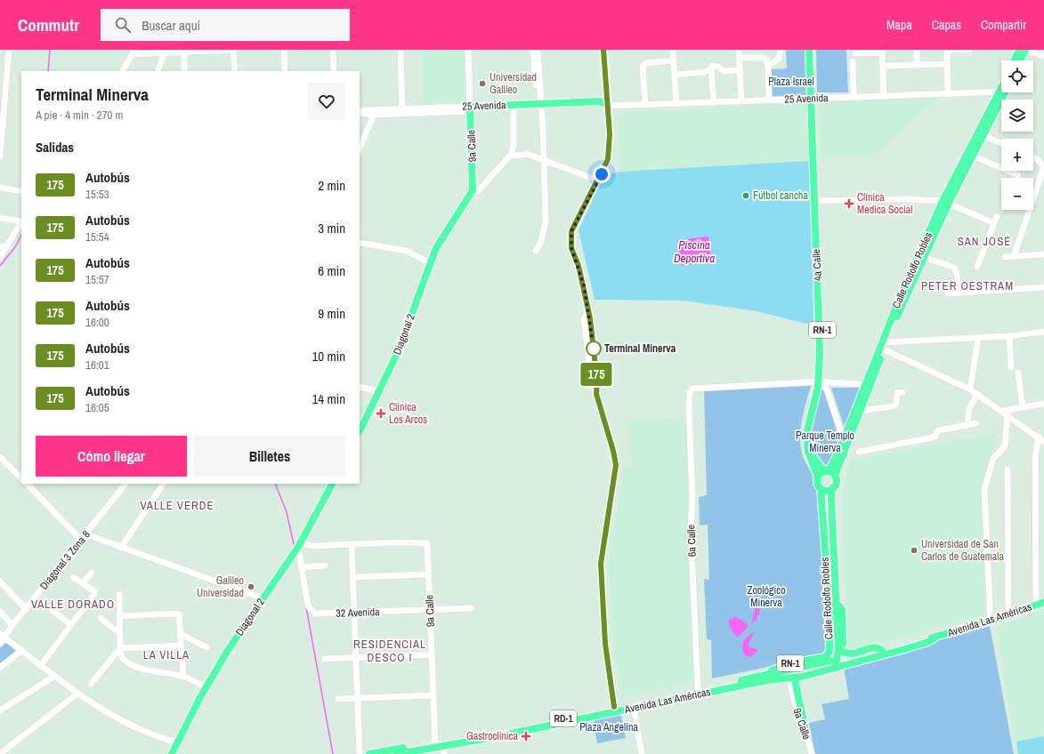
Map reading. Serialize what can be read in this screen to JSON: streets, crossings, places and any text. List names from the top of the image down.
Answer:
{
  "streets": {
    "main road": [
      "25 Avenida",
      "9a Calle",
      "4a Calle",
      "Calle Rodolfo Robles",
      "RN-1",
      "Diagonal 2",
      "Avenida Las Américas",
      "RD-1"
    ],
    "street": ["6a Calle", "Diagonal 3 Zona 8", "32 Avenida"]
  },
  "crossings": [
    ["25 Avenida", "9a Calle"],
    ["25 Avenida", "4a Calle"],
    ["9a Calle", "Diagonal 2"],
    ["9a Calle", "32 Avenida"],
    ["9a Calle", "Avenida Las Américas"],
    ["4a Calle", "Calle Rodolfo Robles"],
    ["4a Calle", "RN-1"],
    ["4a Calle", "6a Calle"],
    ["Calle Rodolfo Robles", "RN-1"],
    ["Calle Rodolfo Robles", "Avenida Las Américas"],
    ["Diagonal 2", "32 Avenida"],
    ["6a Calle", "Avenida Las Américas"]
  ],
  "districts": [
    "SAN JOSÉ",
    "PETER OESTRAM",
    "VALLE VERDE",
    "VALLE DORADO",
    "RESIDENCIAL DESCO I",
    "LA VILLA"
  ],
  "water": ["Piscina Deportiva"],
  "parks": [
    "Plaza Israel",
    "Parque Templo Minerva",
    "Zoológico Minerva",
    "Plaza Angelina"
  ],
  "places": {
    "other": [
      "Universidad Galileo",
      "Fútbol cancha",
      "Terminal Minerva",
      "Universidad de San Carlos de Guatemala",
      "Galileo Universidad"
    ],
    "health": ["Clínica Medica Social", "Clínica Los Arcos", "Gastroclinica"]
  },
  "lines": ["bus line 175"],
  "page": {
    "header": "Commutr",
    "search": "Buscar aquí",
    "nav": ["Mapa", "Capas", "Compartir"],
    "on_map": "175",
    "map_buttons": ["+", "−"],
    "heading": [
      ["Terminal Minerva", "A pie · 4 min · 270 m"],
      "Salidas"
    ],
    "list": [
      {
        "mark": "175",
        "name": "Autobús",
        "note": "15:53",
        "value": "2 min"
      },
      {
        "mark": "175",
        "name": "Autobús",
        "note": "15:54",
        "value": "3 min"
      },
      {
        "mark": "175",
        "name": "Autobús",
        "note": "15:57",
        "value": "6 min"
      },
      {
        "mark": "175",
        "name": "Autobús",
        "note": "16:00",
        "value": "9 min"
      },
      {
        "mark": "175",
        "name": "Autobús",
        "note": "16:01",
        "value": "10 min"
      },
      {
        "mark": "175",
        "name": "Autobús",
        "note": "16:05",
        "value": "14 min"
      }
    ],
    "buttons": ["Cómo llegar", "Billetes"]
  }
}
